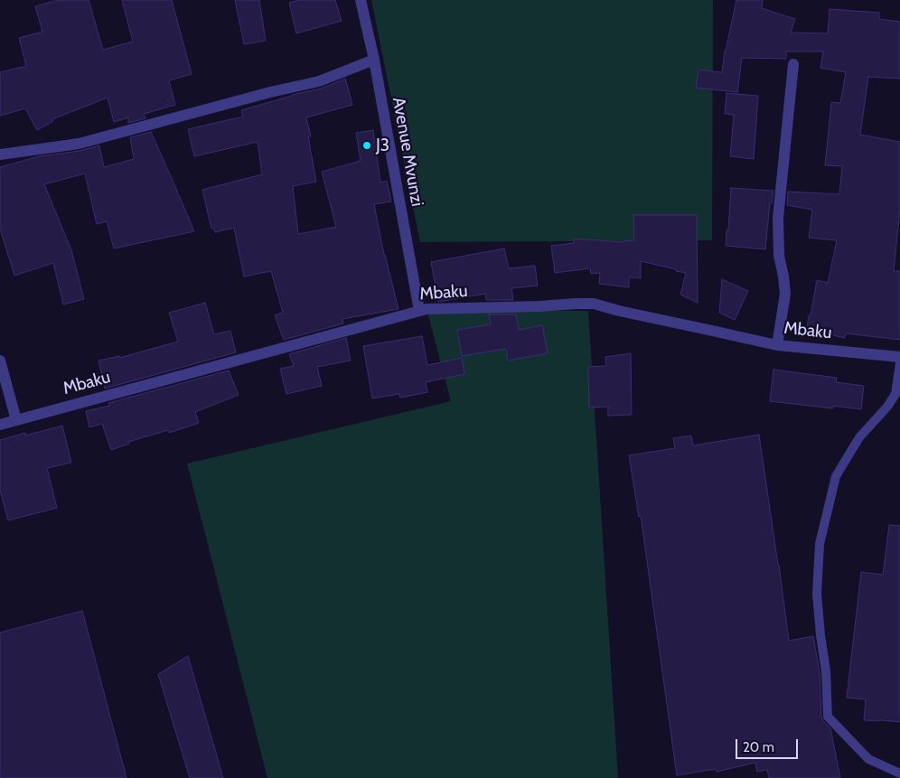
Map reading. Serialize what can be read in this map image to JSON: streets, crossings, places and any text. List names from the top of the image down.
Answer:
{
  "streets": {
    "street": ["Avenue Mvunzi", "Mbaku"]
  },
  "crossings": [
    ["Avenue Mvunzi", "Mbaku"]
  ],
  "places": ["J3"],
  "scale_bar": "20 m"
}
